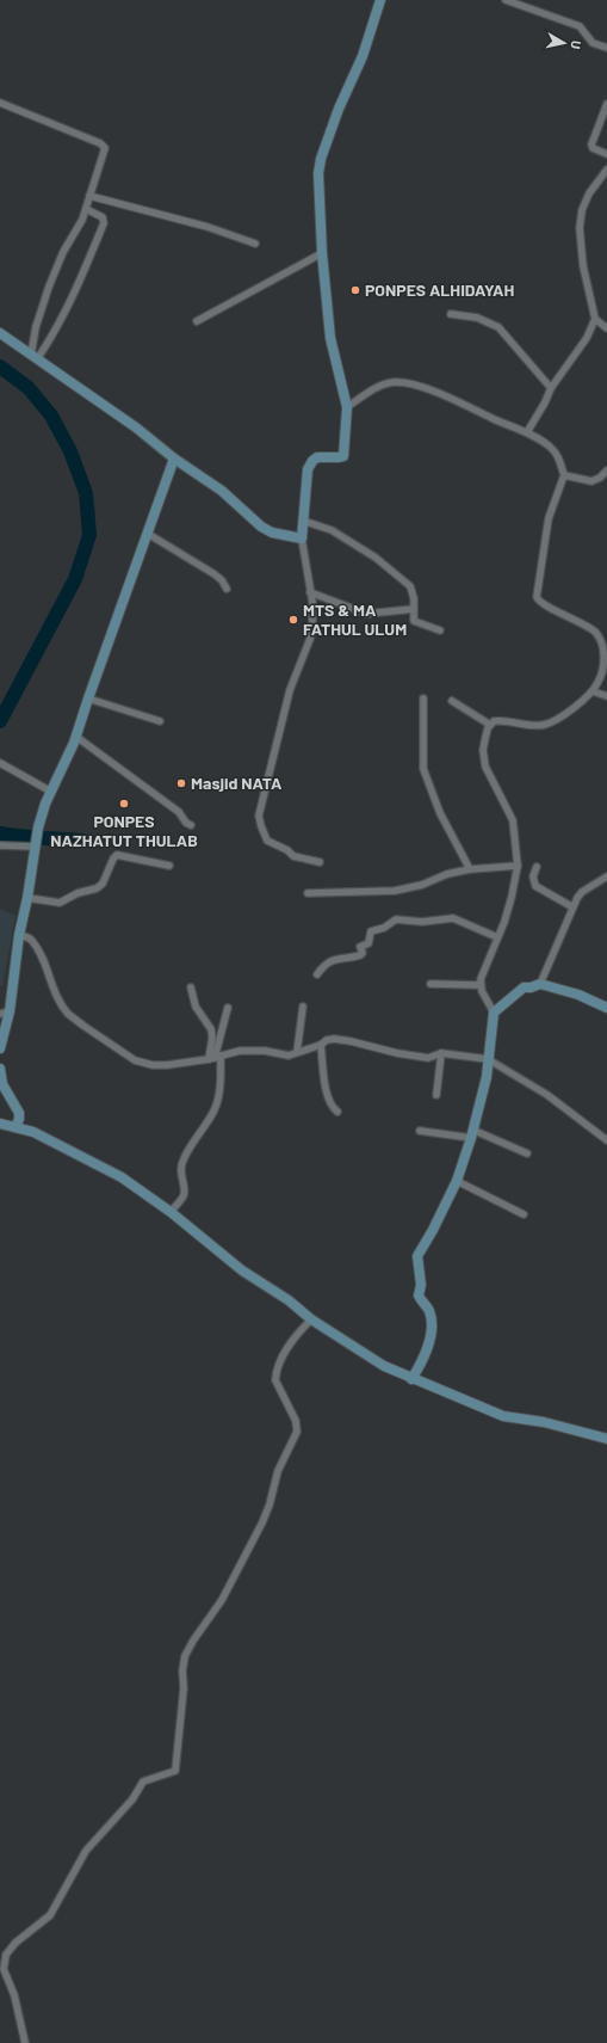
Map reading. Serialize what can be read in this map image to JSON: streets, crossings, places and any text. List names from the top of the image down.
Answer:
{
  "places": [
    "PONPES ALHIDAYAH",
    "MTS & MA FATHUL ULUM",
    "Masjid NATA",
    "PONPES NAZHATUT THULAB"
  ],
  "north": "right"
}
